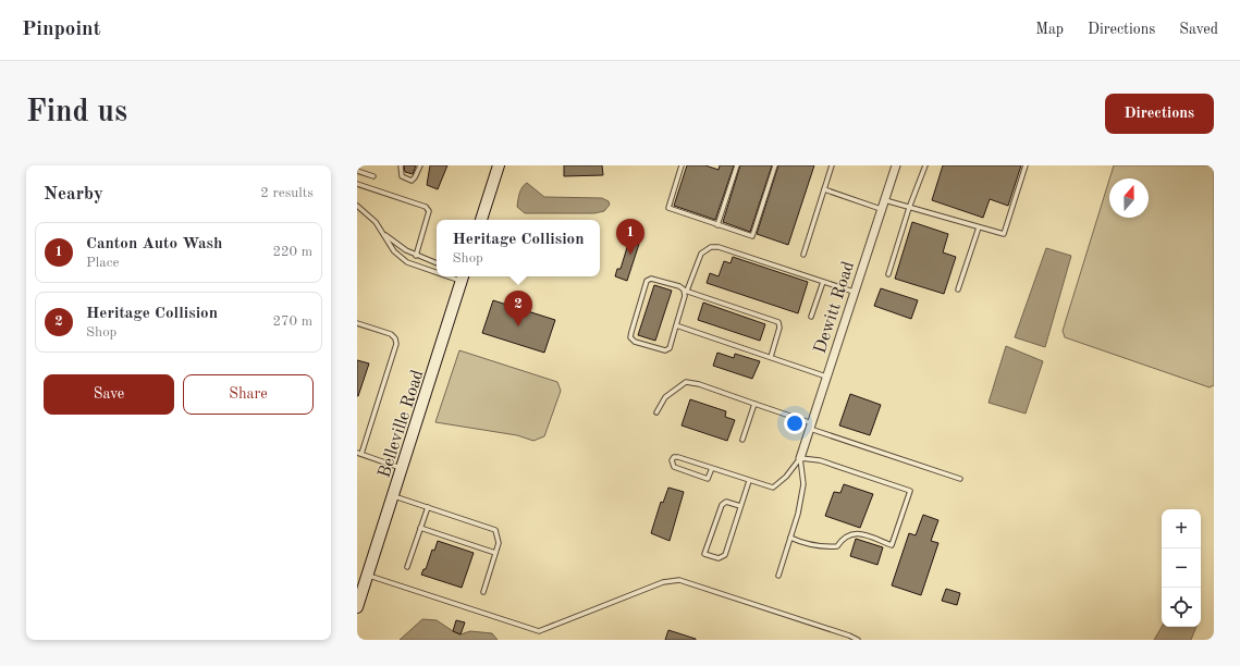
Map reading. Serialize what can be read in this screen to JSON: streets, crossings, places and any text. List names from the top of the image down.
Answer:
{
  "streets": {
    "main road": ["Belleville Road"],
    "street": ["Dewitt Road"]
  },
  "north": "top",
  "page": {
    "header": "Pinpoint",
    "nav": ["Map", "Directions", "Saved"],
    "buttons": [
      "Directions",
      ["Save", "Share"]
    ],
    "title": "Find us",
    "heading": ["Nearby", "2 results"],
    "pins": ["1", "2"],
    "popup": ["Heritage Collision", "Shop"],
    "list": [
      {
        "mark": "1",
        "name": "Canton Auto Wash",
        "note": "Place",
        "value": "220 m"
      },
      {
        "mark": "2",
        "name": "Heritage Collision",
        "note": "Shop",
        "value": "270 m"
      }
    ],
    "map_buttons": ["+", "−"]
  }
}
